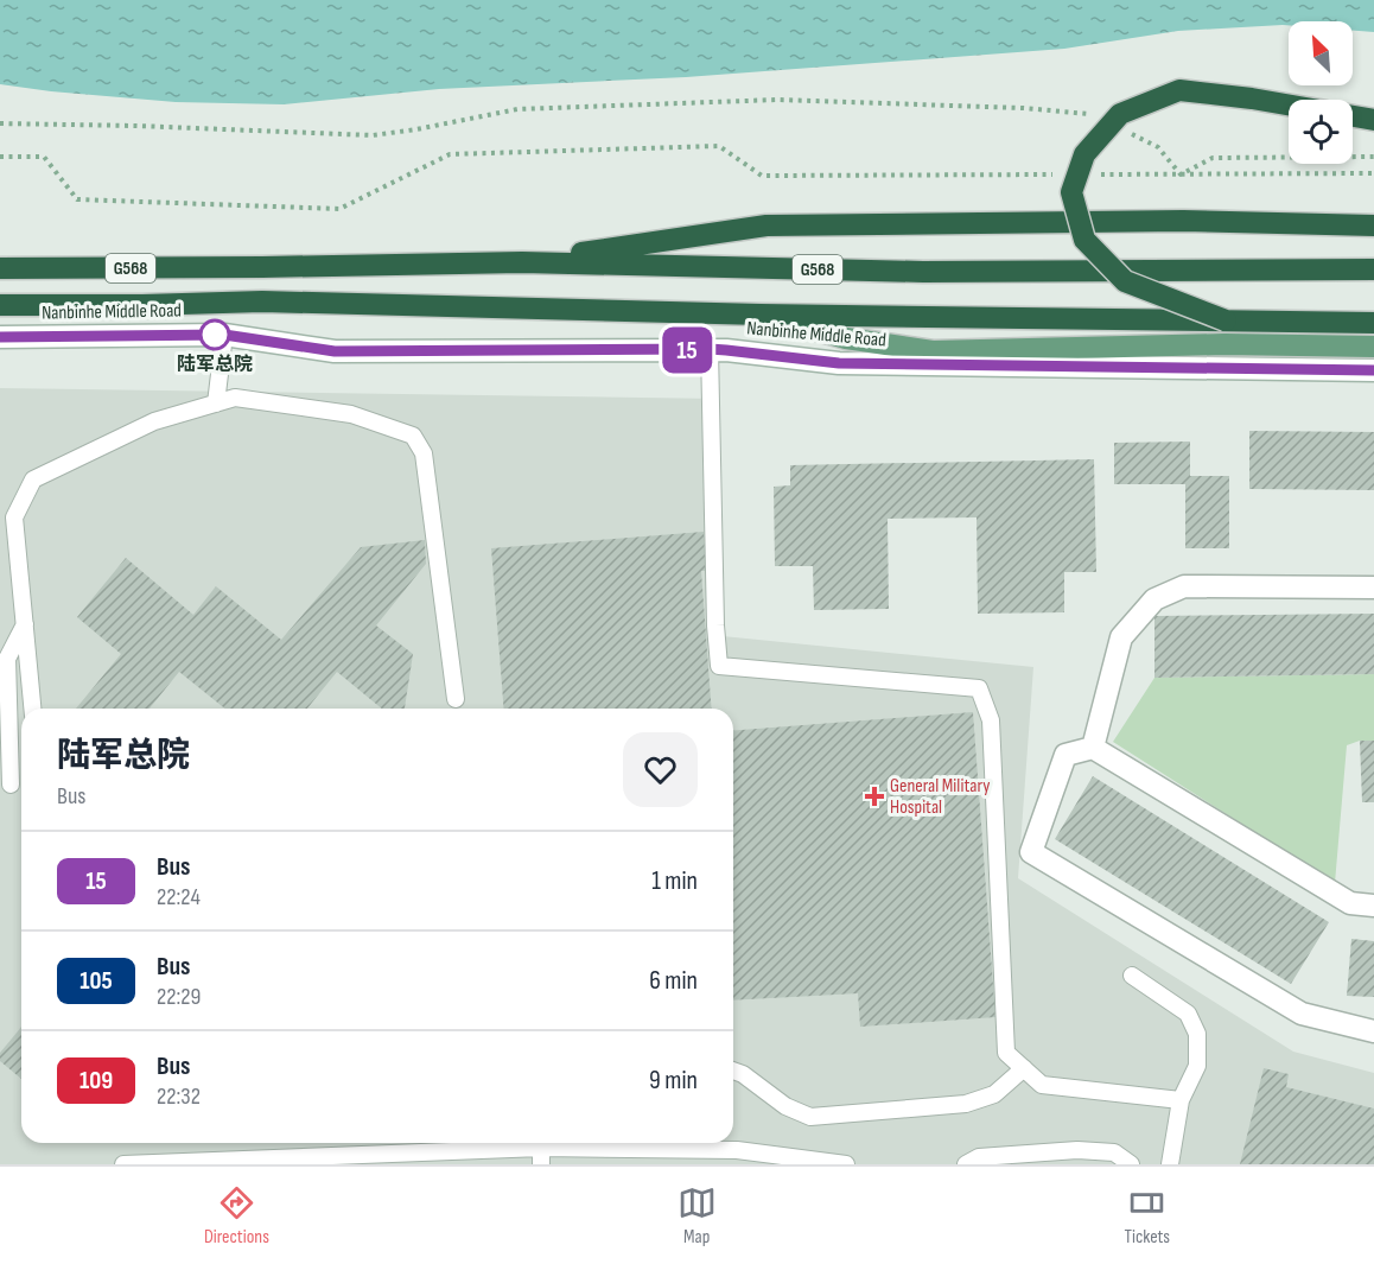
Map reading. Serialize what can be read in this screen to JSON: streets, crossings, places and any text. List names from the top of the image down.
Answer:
{
  "streets": {
    "highway": ["G568", "Nanbinhe Middle Road"]
  },
  "places": {
    "other": ["陆军总院"],
    "health": ["General Military Hospital"]
  },
  "lines": ["bus line 15"],
  "north": "top left",
  "page": {
    "on_map": "15",
    "heading": ["陆军总院", "Bus"],
    "list": [
      {
        "mark": "15",
        "name": "Bus",
        "note": "22:24",
        "value": "1 min"
      },
      {
        "mark": "105",
        "name": "Bus",
        "note": "22:29",
        "value": "6 min"
      },
      {
        "mark": "109",
        "name": "Bus",
        "note": "22:32",
        "value": "9 min"
      }
    ],
    "tabs": ["Directions", "Map", "Tickets"]
  }
}
